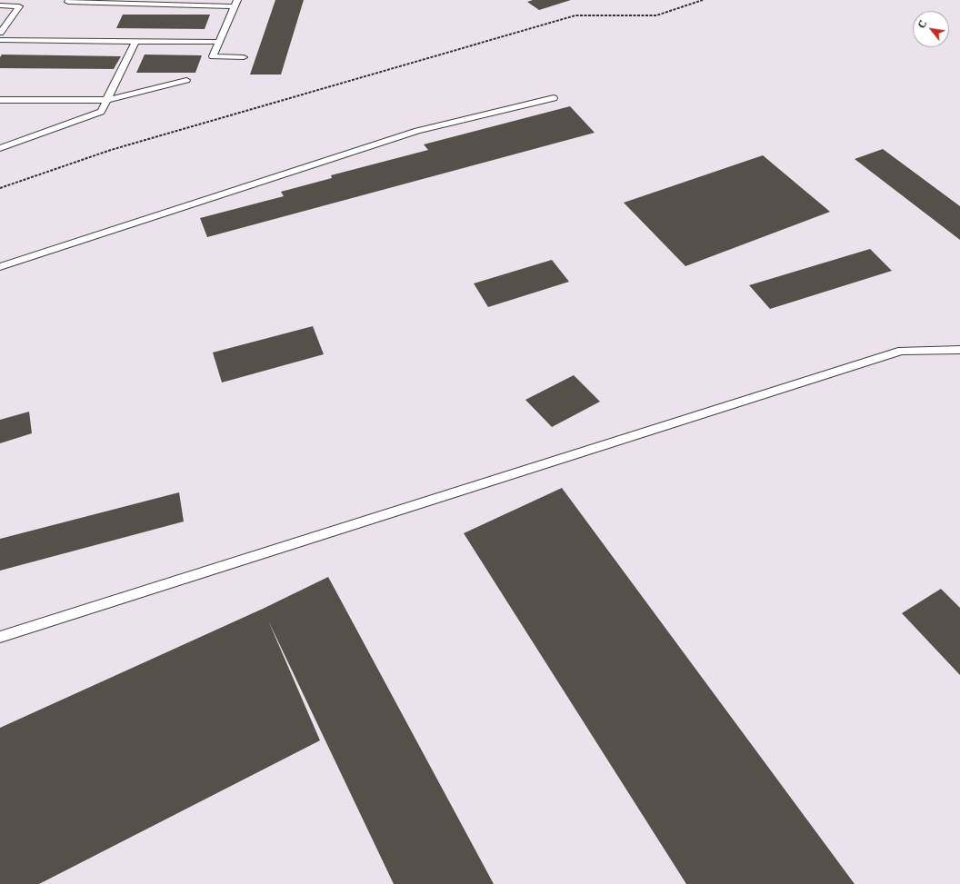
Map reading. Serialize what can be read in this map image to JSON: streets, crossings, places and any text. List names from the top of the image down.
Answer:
{
  "north": "top left"
}
